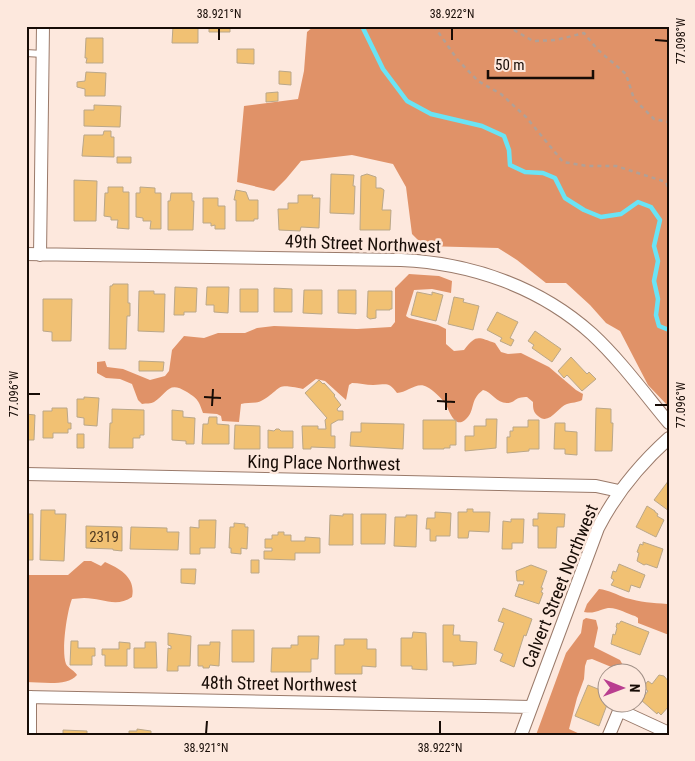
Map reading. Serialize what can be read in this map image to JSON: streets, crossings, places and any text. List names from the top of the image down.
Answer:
{
  "streets": {
    "street": [
      "49th Street Northwest",
      "King Place Northwest",
      "Calvert Street Northwest",
      "48th Street Northwest"
    ]
  },
  "crossings": [
    ["King Place Northwest", "Calvert Street Northwest"],
    ["Calvert Street Northwest", "48th Street Northwest"]
  ],
  "house_numbers": ["2319"],
  "scale_bar": "50 m",
  "north": "right",
  "coordinates": [
    "38.921°N",
    "38.922°N",
    "77.098°W",
    "77.096°W"
  ]
}
